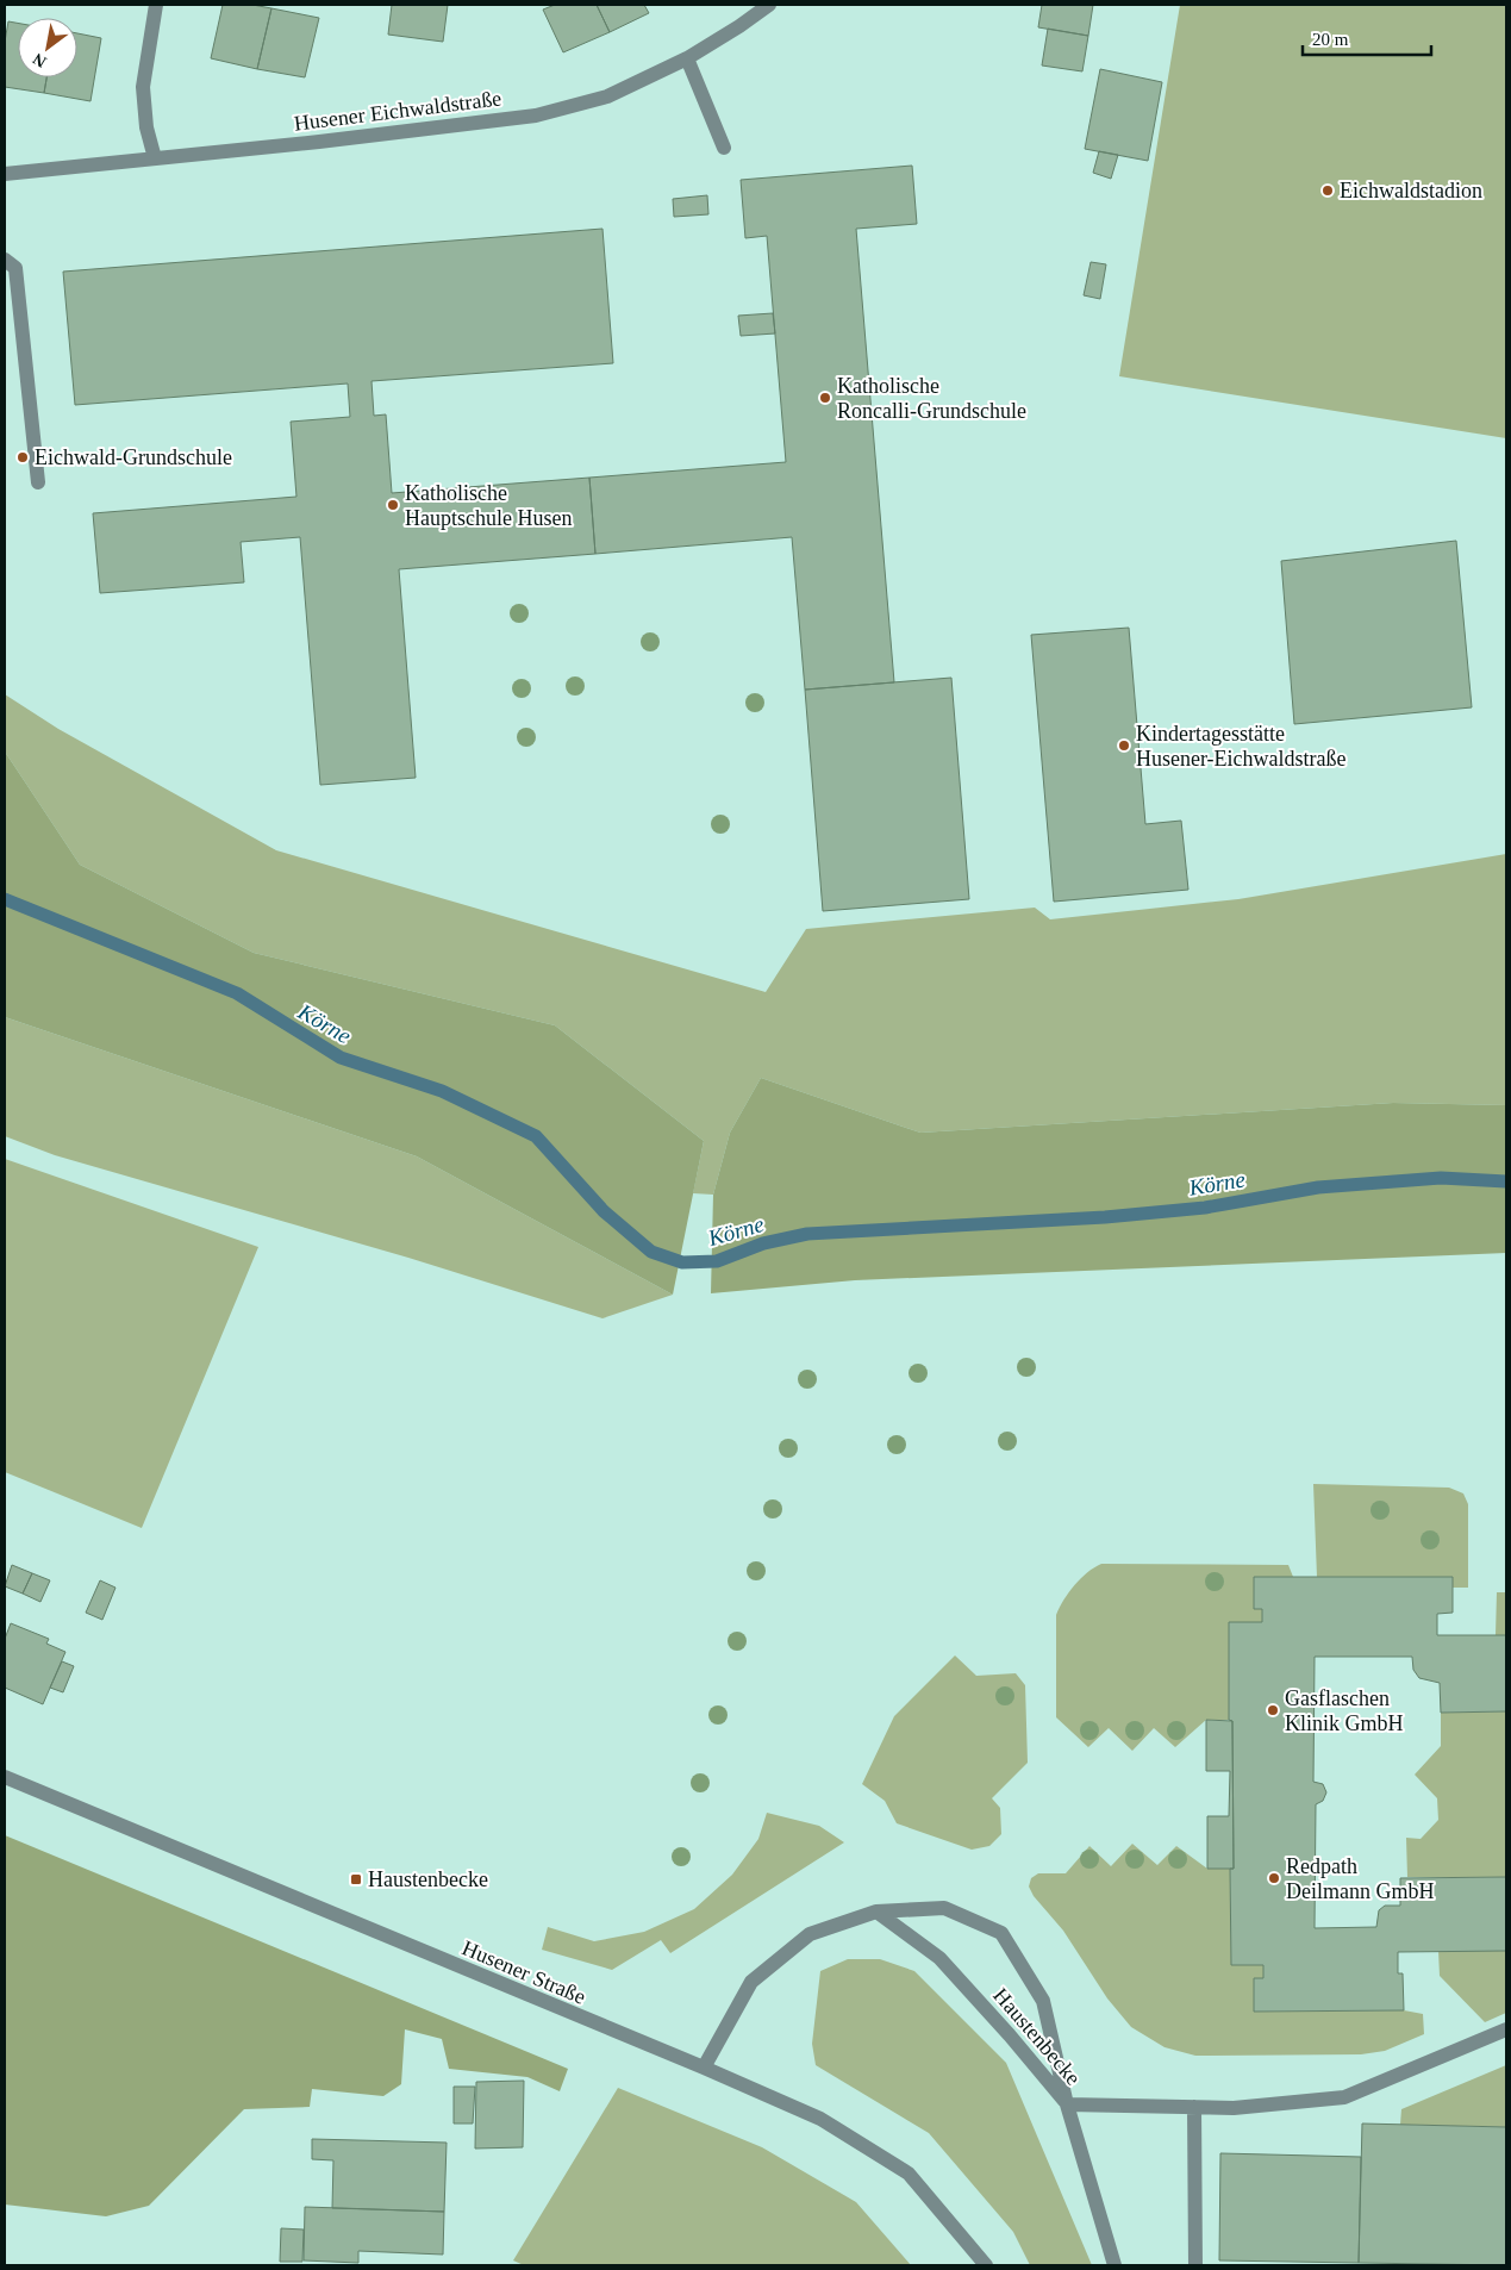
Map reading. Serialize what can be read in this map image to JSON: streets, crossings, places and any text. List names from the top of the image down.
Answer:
{
  "streets": {
    "street": ["Husener Eichwaldstraße", "Husener Straße", "Haustenbecke"]
  },
  "crossings": [
    ["Husener Straße", "Haustenbecke"]
  ],
  "water": ["Körne"],
  "places": {
    "other": [
      "Eichwaldstadion",
      "Katholische Roncalli-Grundschule",
      "Eichwald-Grundschule",
      "Katholische Hauptschule Husen",
      "Kindertagesstätte Husener-Eichwaldstraße",
      "Gasflaschen Klinik GmbH",
      "Redpath Deilmann GmbH"
    ],
    "transit": ["Haustenbecke"]
  },
  "scale_bar": "20 m",
  "north": "bottom left"
}
